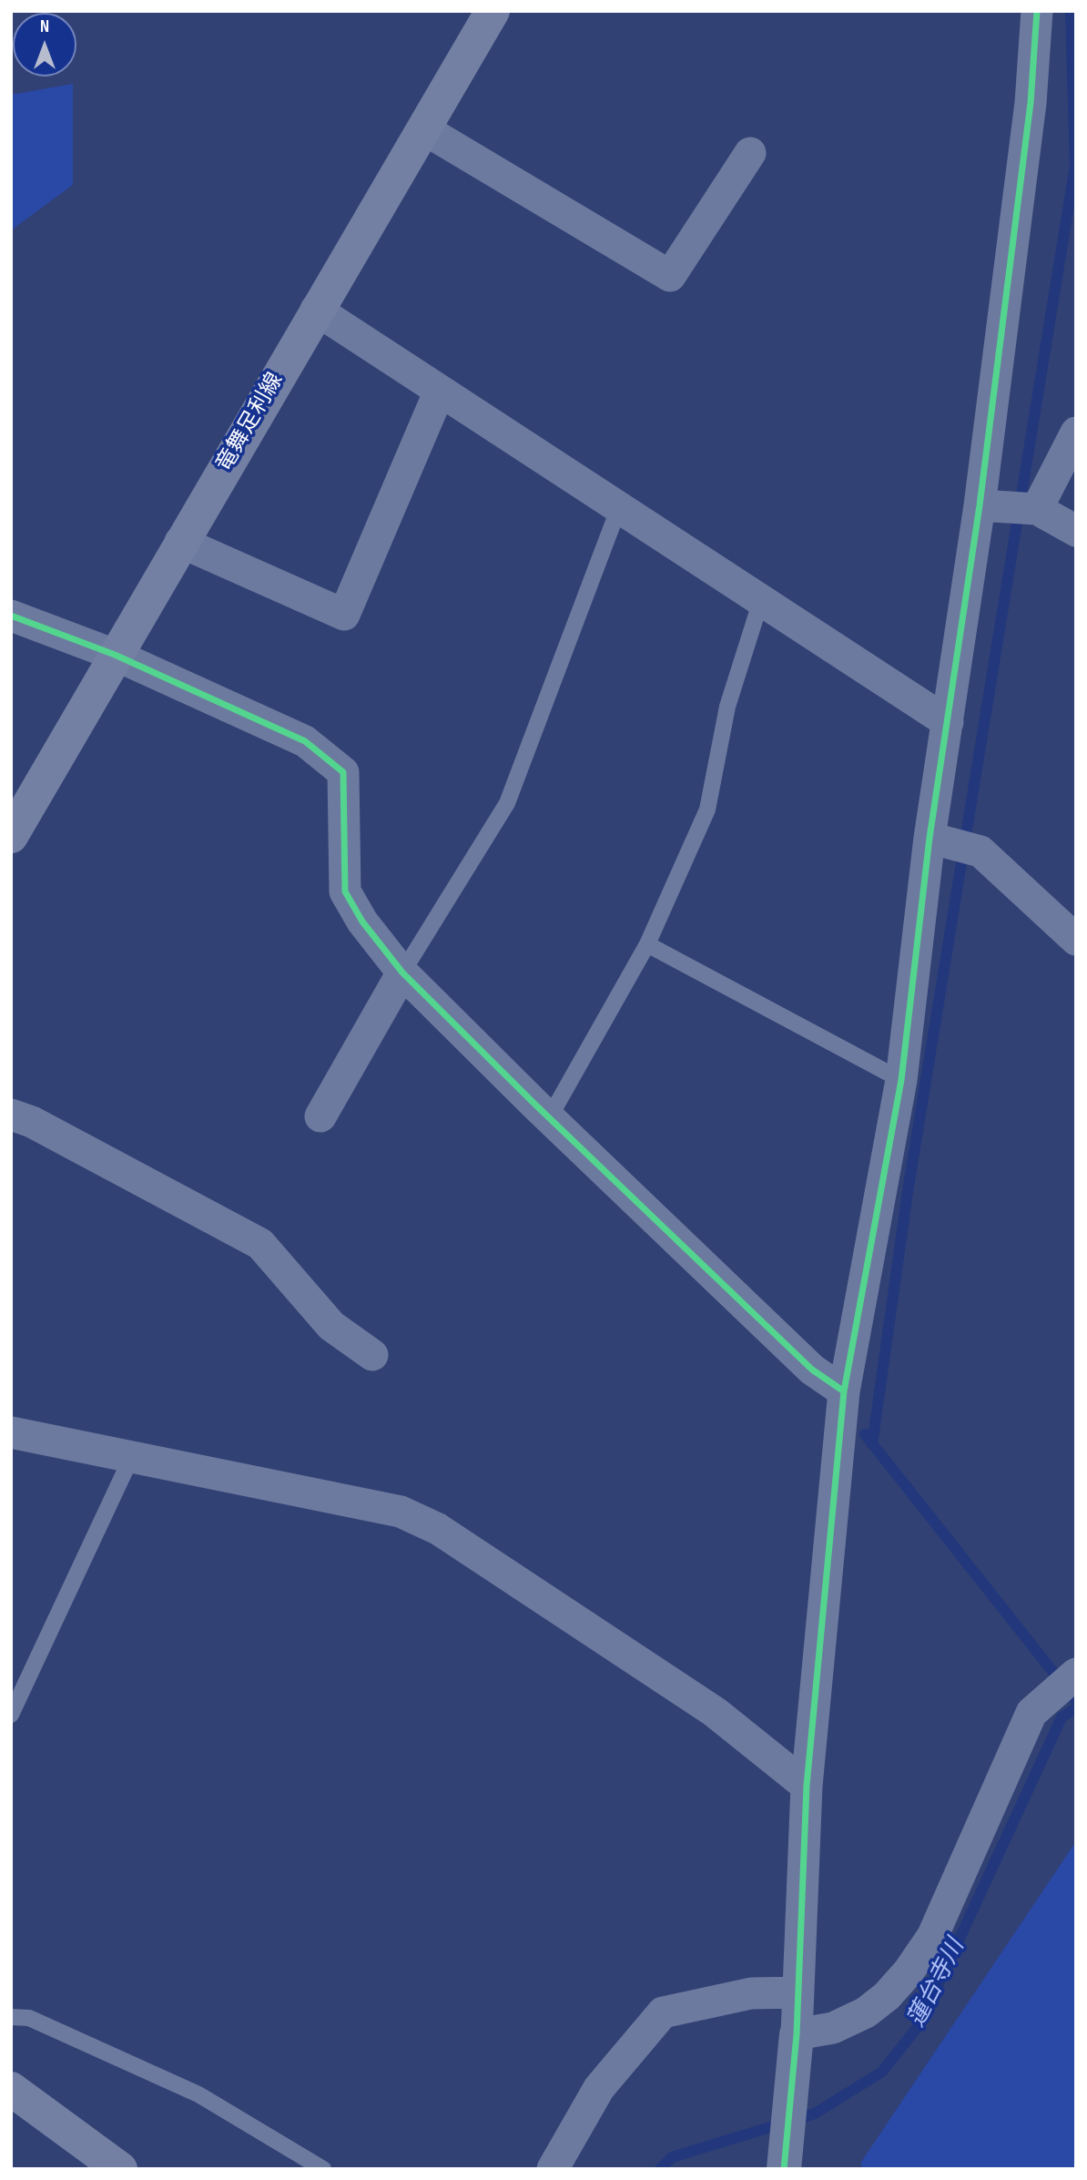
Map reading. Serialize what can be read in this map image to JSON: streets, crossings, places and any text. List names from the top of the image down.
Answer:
{
  "streets": {
    "main road": ["竜舞足利線"]
  },
  "water": ["蓮台寺川"],
  "north": "top"
}
